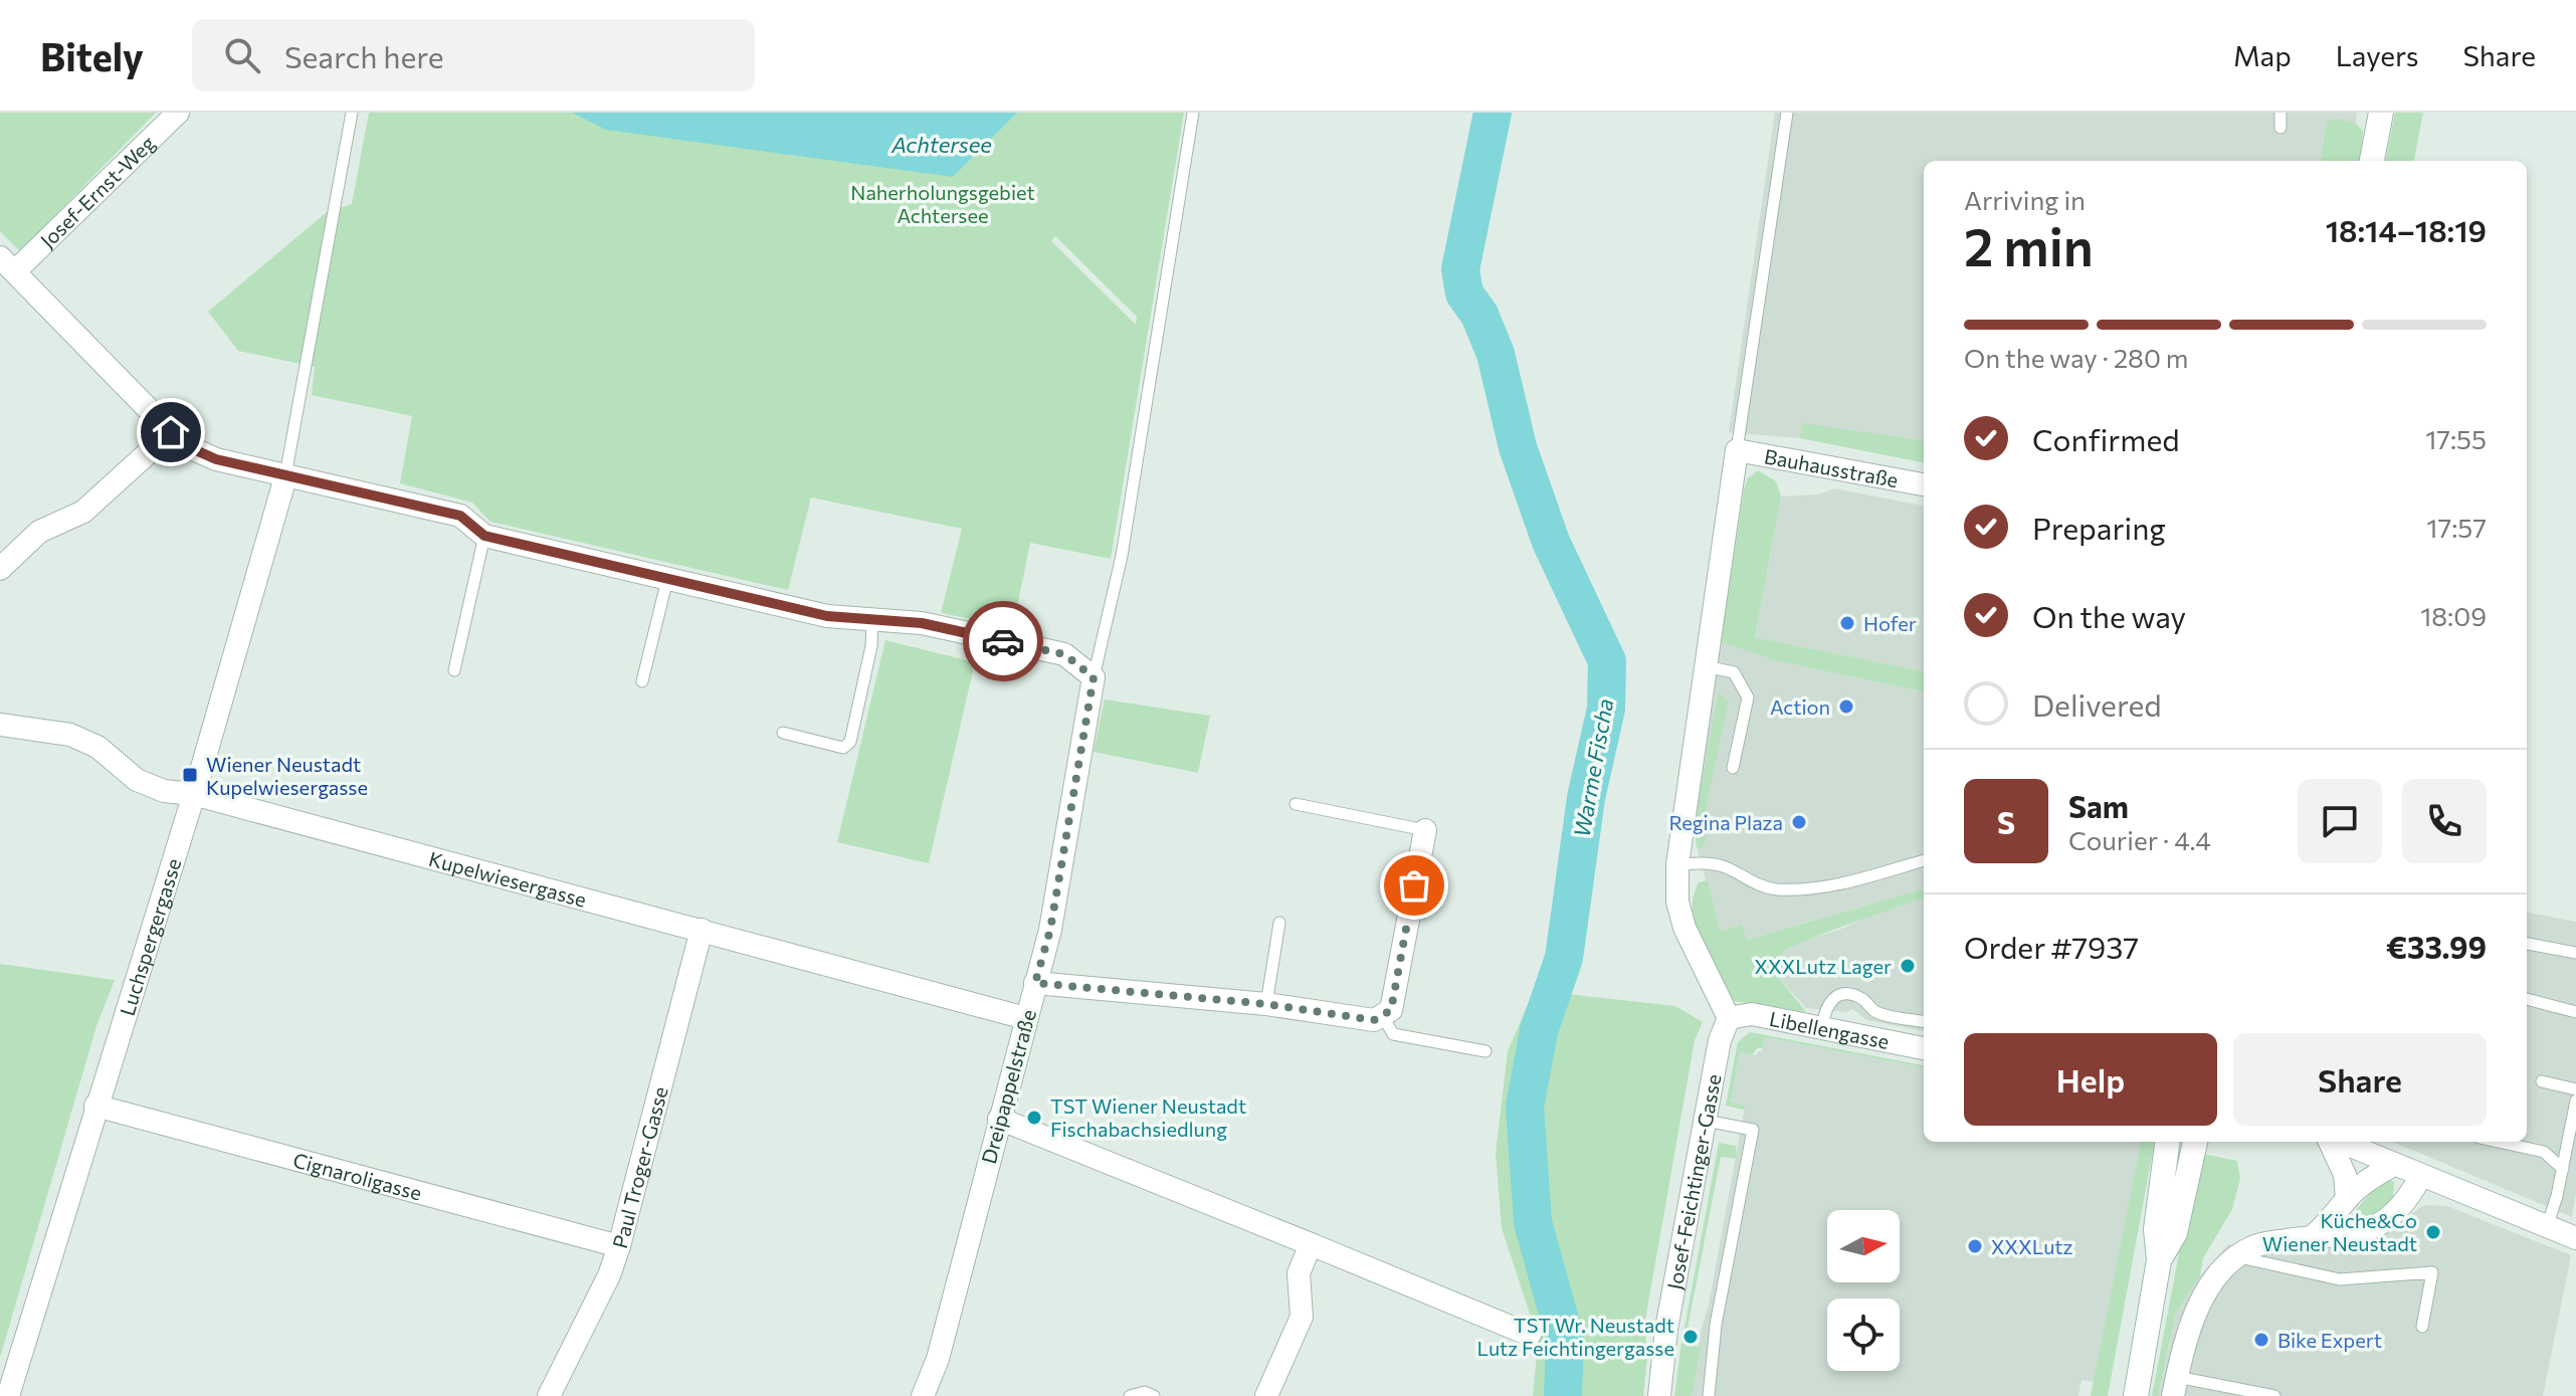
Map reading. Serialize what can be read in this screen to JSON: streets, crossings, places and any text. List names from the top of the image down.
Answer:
{
  "streets": {
    "street": [
      "Josef-Ernst-Weg",
      "Bauhausstraße",
      "Kupelwiesergasse",
      "Luchspergergasse",
      "Libellengasse",
      "Dreipappelstraße",
      "Paul Troger-Gasse",
      "Cignaroligasse",
      "Josef-Feichtinger-Gasse"
    ]
  },
  "crossings": [
    ["Kupelwiesergasse", "Luchspergergasse"],
    ["Kupelwiesergasse", "Dreipappelstraße"],
    ["Kupelwiesergasse", "Paul Troger-Gasse"],
    ["Luchspergergasse", "Cignaroligasse"],
    ["Libellengasse", "Josef-Feichtinger-Gasse"],
    ["Paul Troger-Gasse", "Cignaroligasse"]
  ],
  "water": ["Achtersee", "Warme Fischa"],
  "parks": ["Naherholungsgebiet Achtersee"],
  "places": {
    "other": [
      "Hofer",
      "Action",
      "Regina Plaza",
      "XXXLutz Lager",
      "TST Wiener Neustadt Fischabachsiedlung",
      "Küche&Co Wiener Neustadt",
      "XXXLutz",
      "TST Wr. Neustadt Lutz Feichtingergasse",
      "Bike Expert"
    ],
    "transit": ["Wiener Neustadt Kupelwiesergasse"]
  },
  "north": "right",
  "page": {
    "header": "Bitely",
    "search": "Search here",
    "nav": ["Map", "Layers", "Share"],
    "heading": ["2 min", "Arriving in", "18:14–18:19"],
    "panel": [
      "Sam",
      "Courier · 4.4",
      "Order #7937",
      "€33.99"
    ],
    "bar": "On the way · 280 m",
    "list": [
      ["Confirmed", "17:55"],
      ["Preparing", "17:57"],
      ["On the way", "18:09"],
      "Delivered"
    ],
    "round": "S",
    "buttons": ["Help", "Share"]
  }
}
